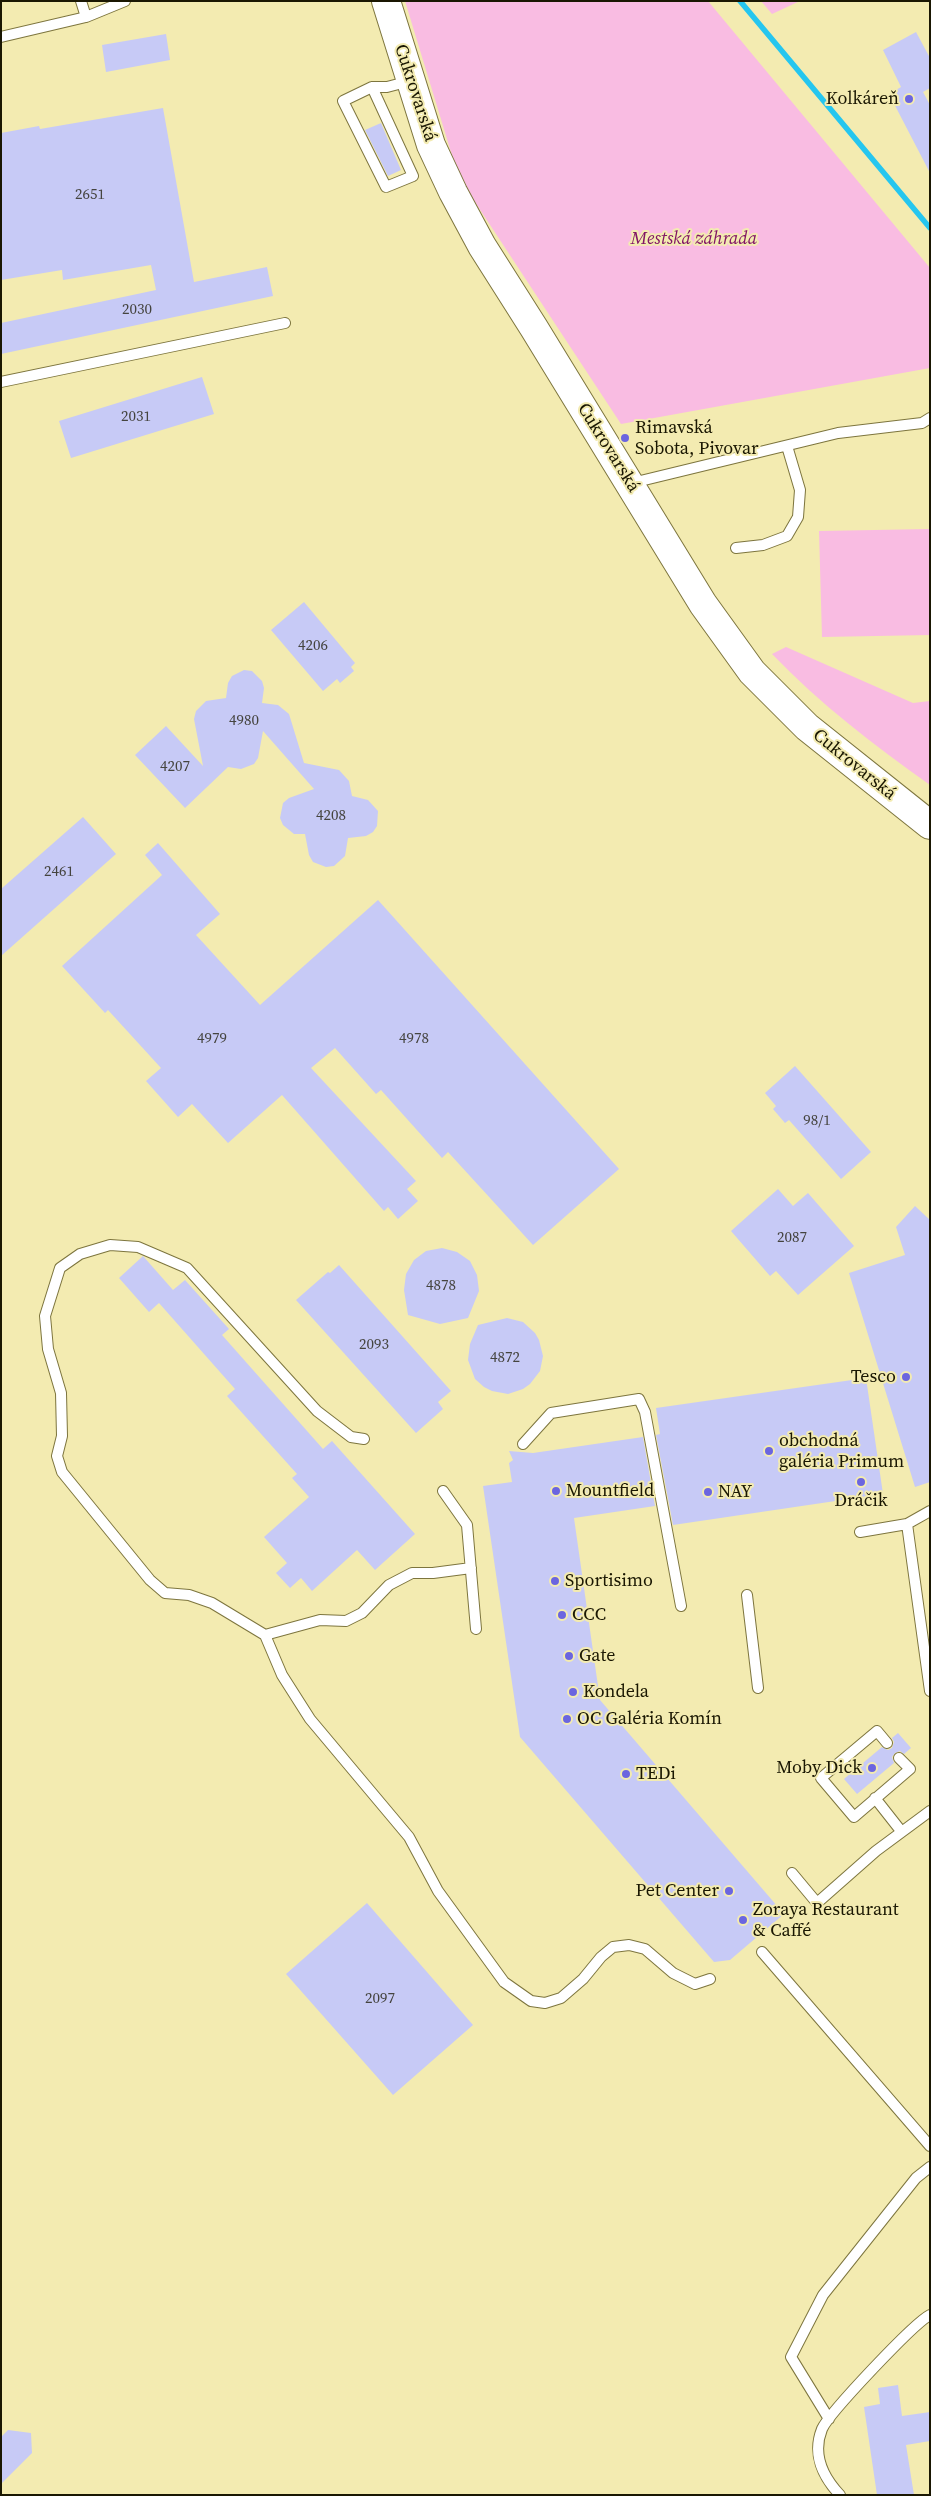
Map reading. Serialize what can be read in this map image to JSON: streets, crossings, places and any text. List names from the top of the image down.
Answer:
{
  "streets": {
    "main road": ["Cukrovarská"]
  },
  "parks": ["Mestská záhrada"],
  "places": [
    "Kolkáreň",
    "Rimavská Sobota, Pivovar",
    "Tesco",
    "obchodná galéria Primum",
    "Dráčik",
    "Mountfield",
    "NAY",
    "Sportisimo",
    "CCC",
    "Gate",
    "Kondela",
    "OC Galéria Komín",
    "Moby Dick",
    "TEDi",
    "Pet Center",
    "Zoraya Restaurant & Caffé"
  ],
  "house_numbers": [
    "2651",
    "2030",
    "2031",
    "4206",
    "4980",
    "4207",
    "4208",
    "2461",
    "4979",
    "4978",
    "98/1",
    "2087",
    "4878",
    "2093",
    "4872",
    "2097"
  ]
}
